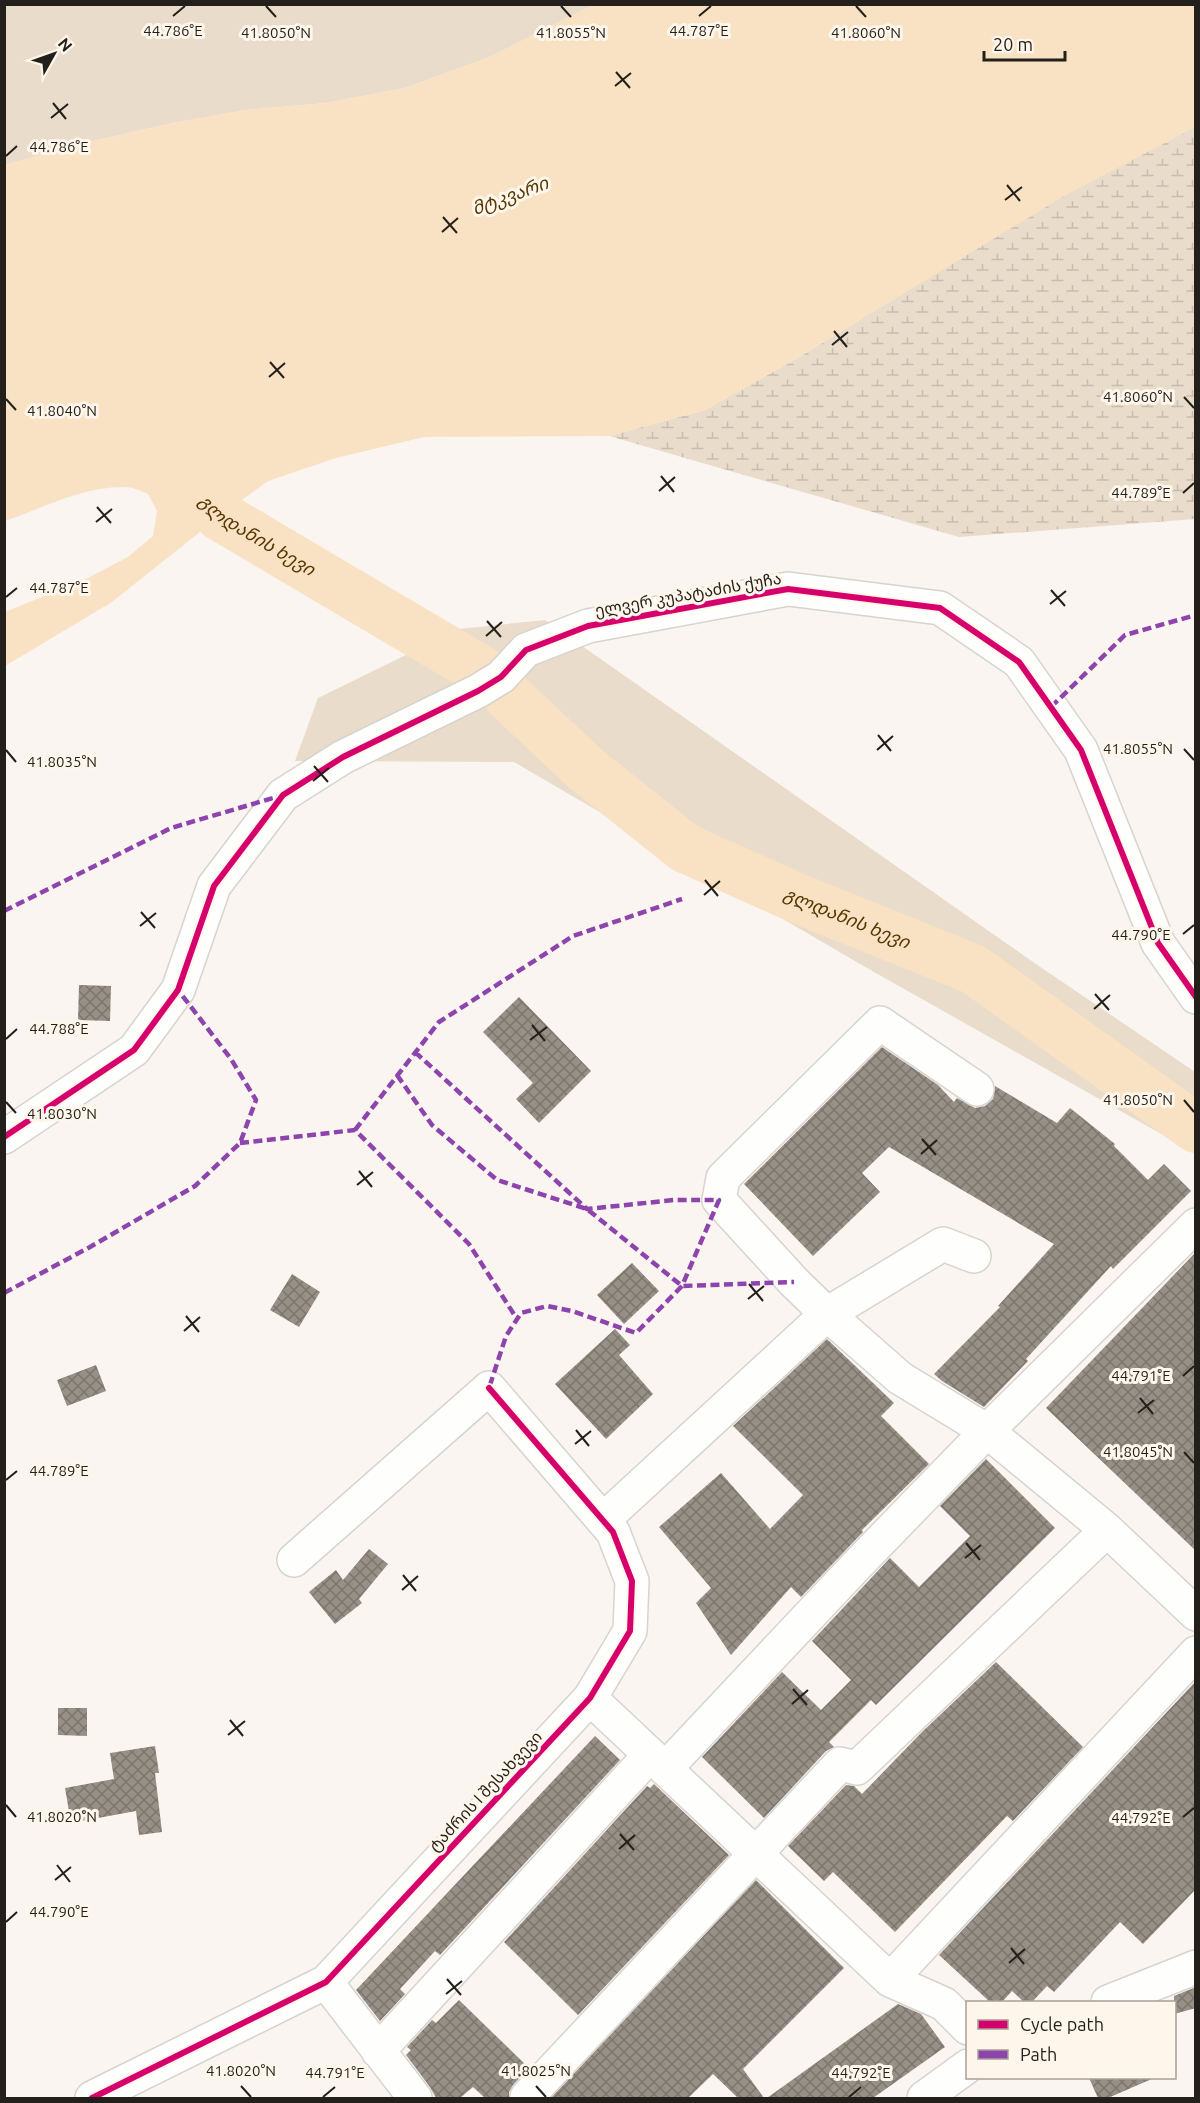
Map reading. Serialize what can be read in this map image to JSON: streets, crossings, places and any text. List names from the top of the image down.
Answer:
{
  "streets": {
    "street": ["ელვერ კუპატაძის ქუჩა", "ტაძრის I შესახვევი"]
  },
  "water": ["მტკვარი", "გლდანის ხევი"],
  "legend": ["Cycle path", "Path"],
  "scale_bar": "20 m",
  "north": "top right",
  "coordinates": [
    "44.787°E",
    "44.786°E",
    "41.8050°N",
    "41.8055°N",
    "41.8060°N",
    "41.8040°N",
    "44.789°E",
    "41.8035°N",
    "44.790°E",
    "44.788°E",
    "41.8030°N",
    "44.791°E",
    "41.8045°N",
    "41.8020°N",
    "44.792°E",
    "41.8025°N"
  ]
}
